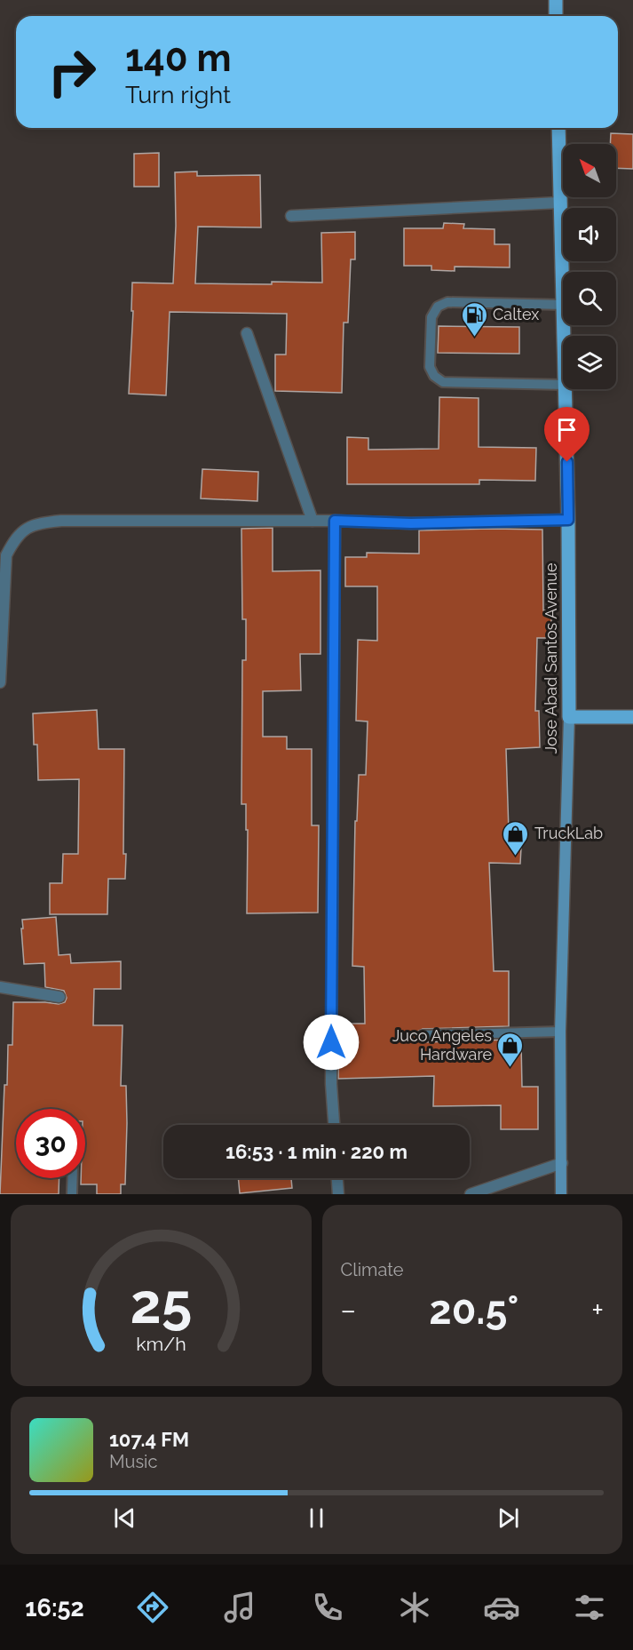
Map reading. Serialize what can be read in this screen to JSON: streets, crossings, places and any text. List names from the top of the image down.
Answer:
{
  "streets": {
    "main road": ["Jose Abad Santos Avenue"]
  },
  "places": {
    "fuel station": ["Caltex"],
    "shop": ["TruckLab", "Juco Angeles Hardware"]
  },
  "north": "top left",
  "page": {
    "turn": ["140 m", "Turn right"],
    "limit": "30",
    "trip": "16:53 · 1 min · 220 m",
    "tile": "Climate",
    "heat": ["−", "20.5°", "+"],
    "song": ["107.4 FM", "Music"],
    "tabs": "16:52",
    "gauge": ["25", "km/h"]
  }
}
